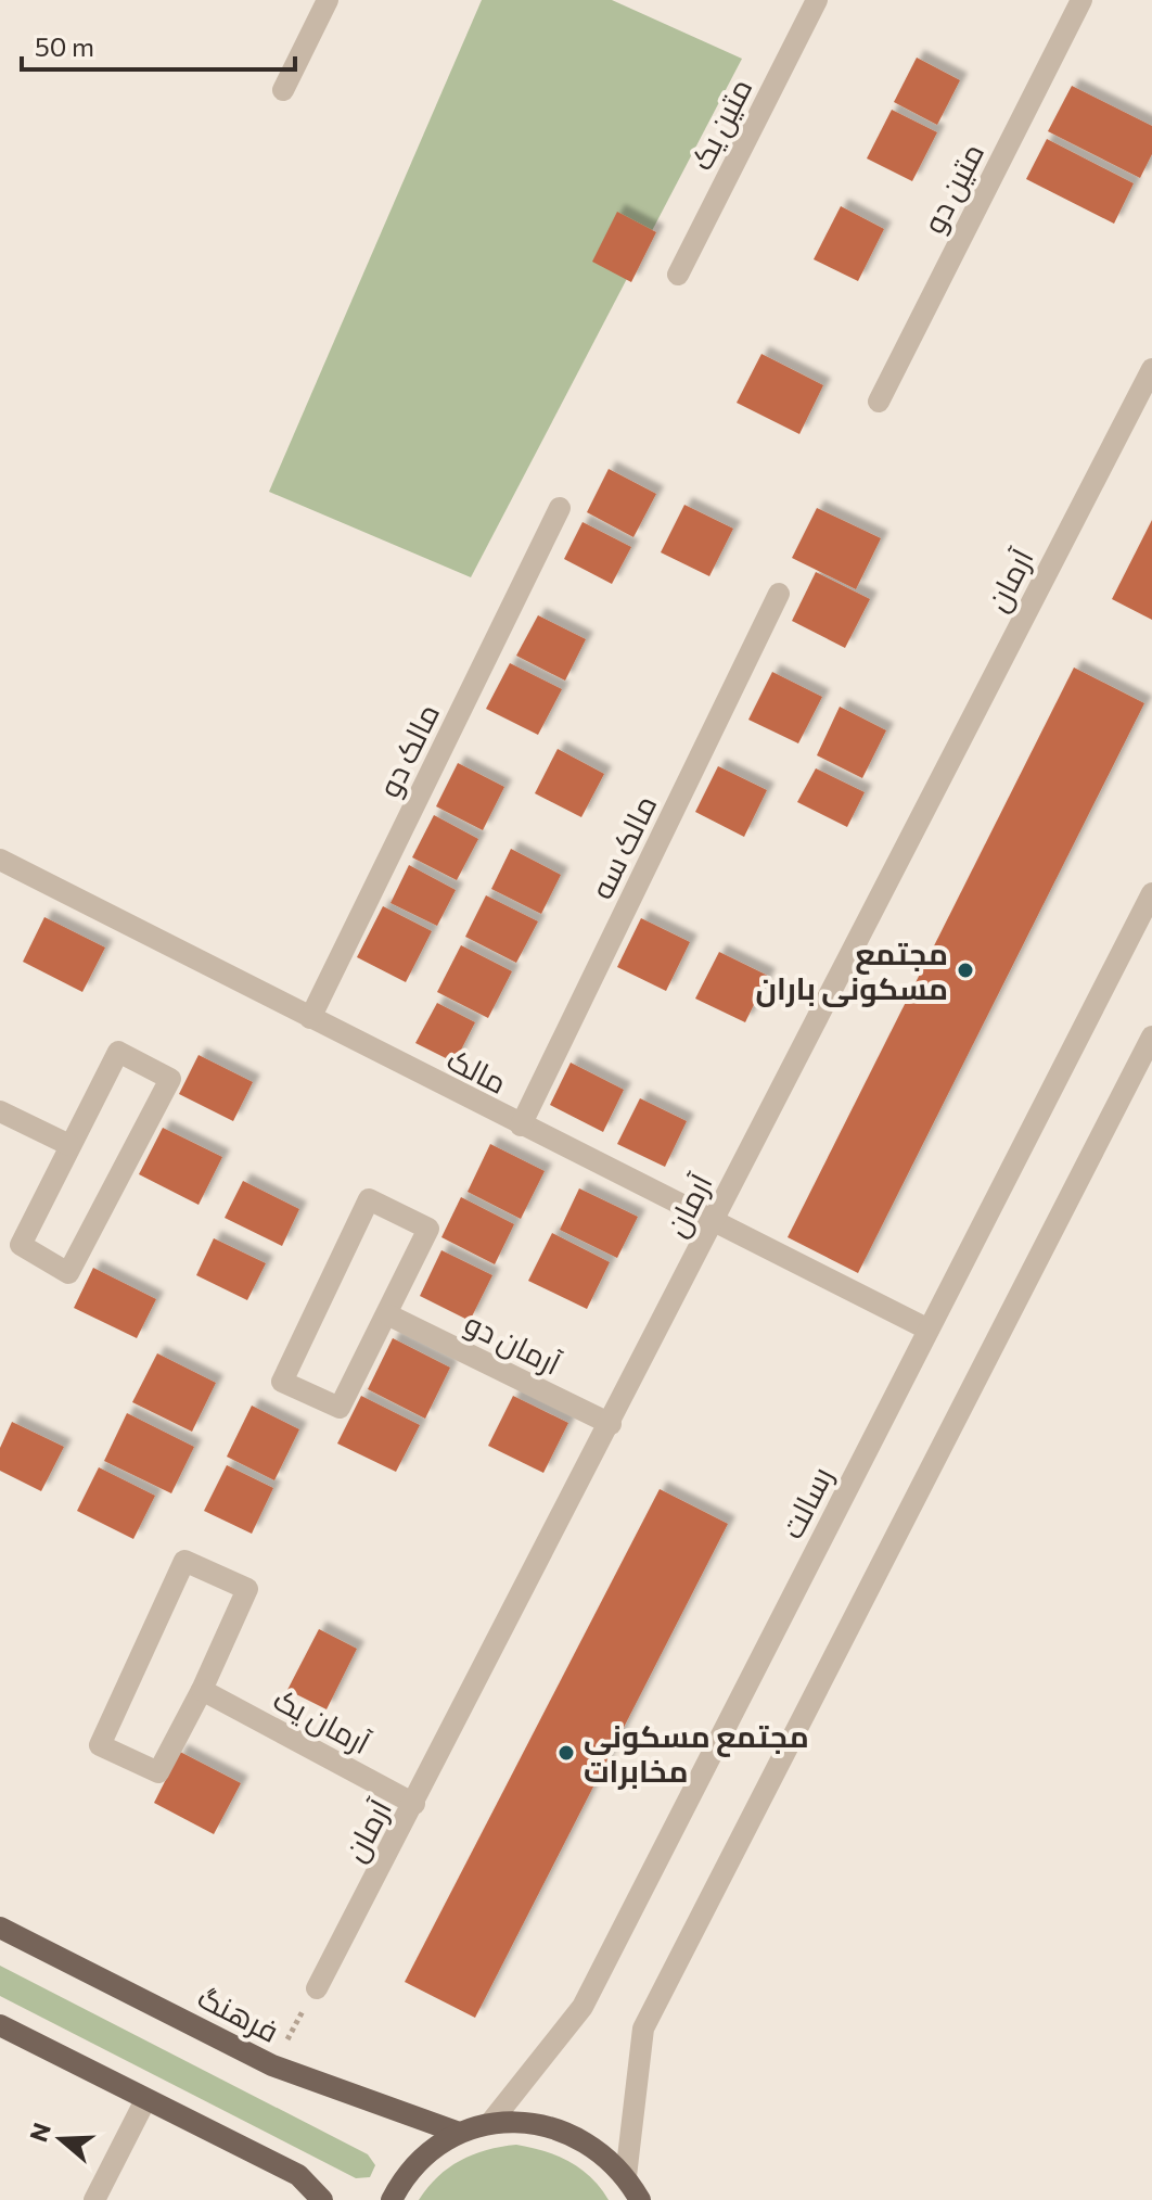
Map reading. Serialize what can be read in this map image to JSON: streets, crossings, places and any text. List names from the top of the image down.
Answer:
{
  "streets": {
    "main road": ["فرهنگ"],
    "street": [
      "متین یک",
      "متین دو",
      "آرمان",
      "مالک دو",
      "مالک سه",
      "مالک",
      "آرمان دو",
      "رسالت",
      "آرمان یک"
    ]
  },
  "crossings": [
    ["آرمان", "مالک"],
    ["آرمان", "آرمان دو"],
    ["آرمان", "آرمان یک"],
    ["مالک دو", "مالک"],
    ["مالک سه", "مالک"],
    ["مالک", "رسالت"]
  ],
  "places": ["مجتمع مسکونی باران", "مجتمع مسکونی مخابرات"],
  "scale_bar": "50 m",
  "north": "left"
}
